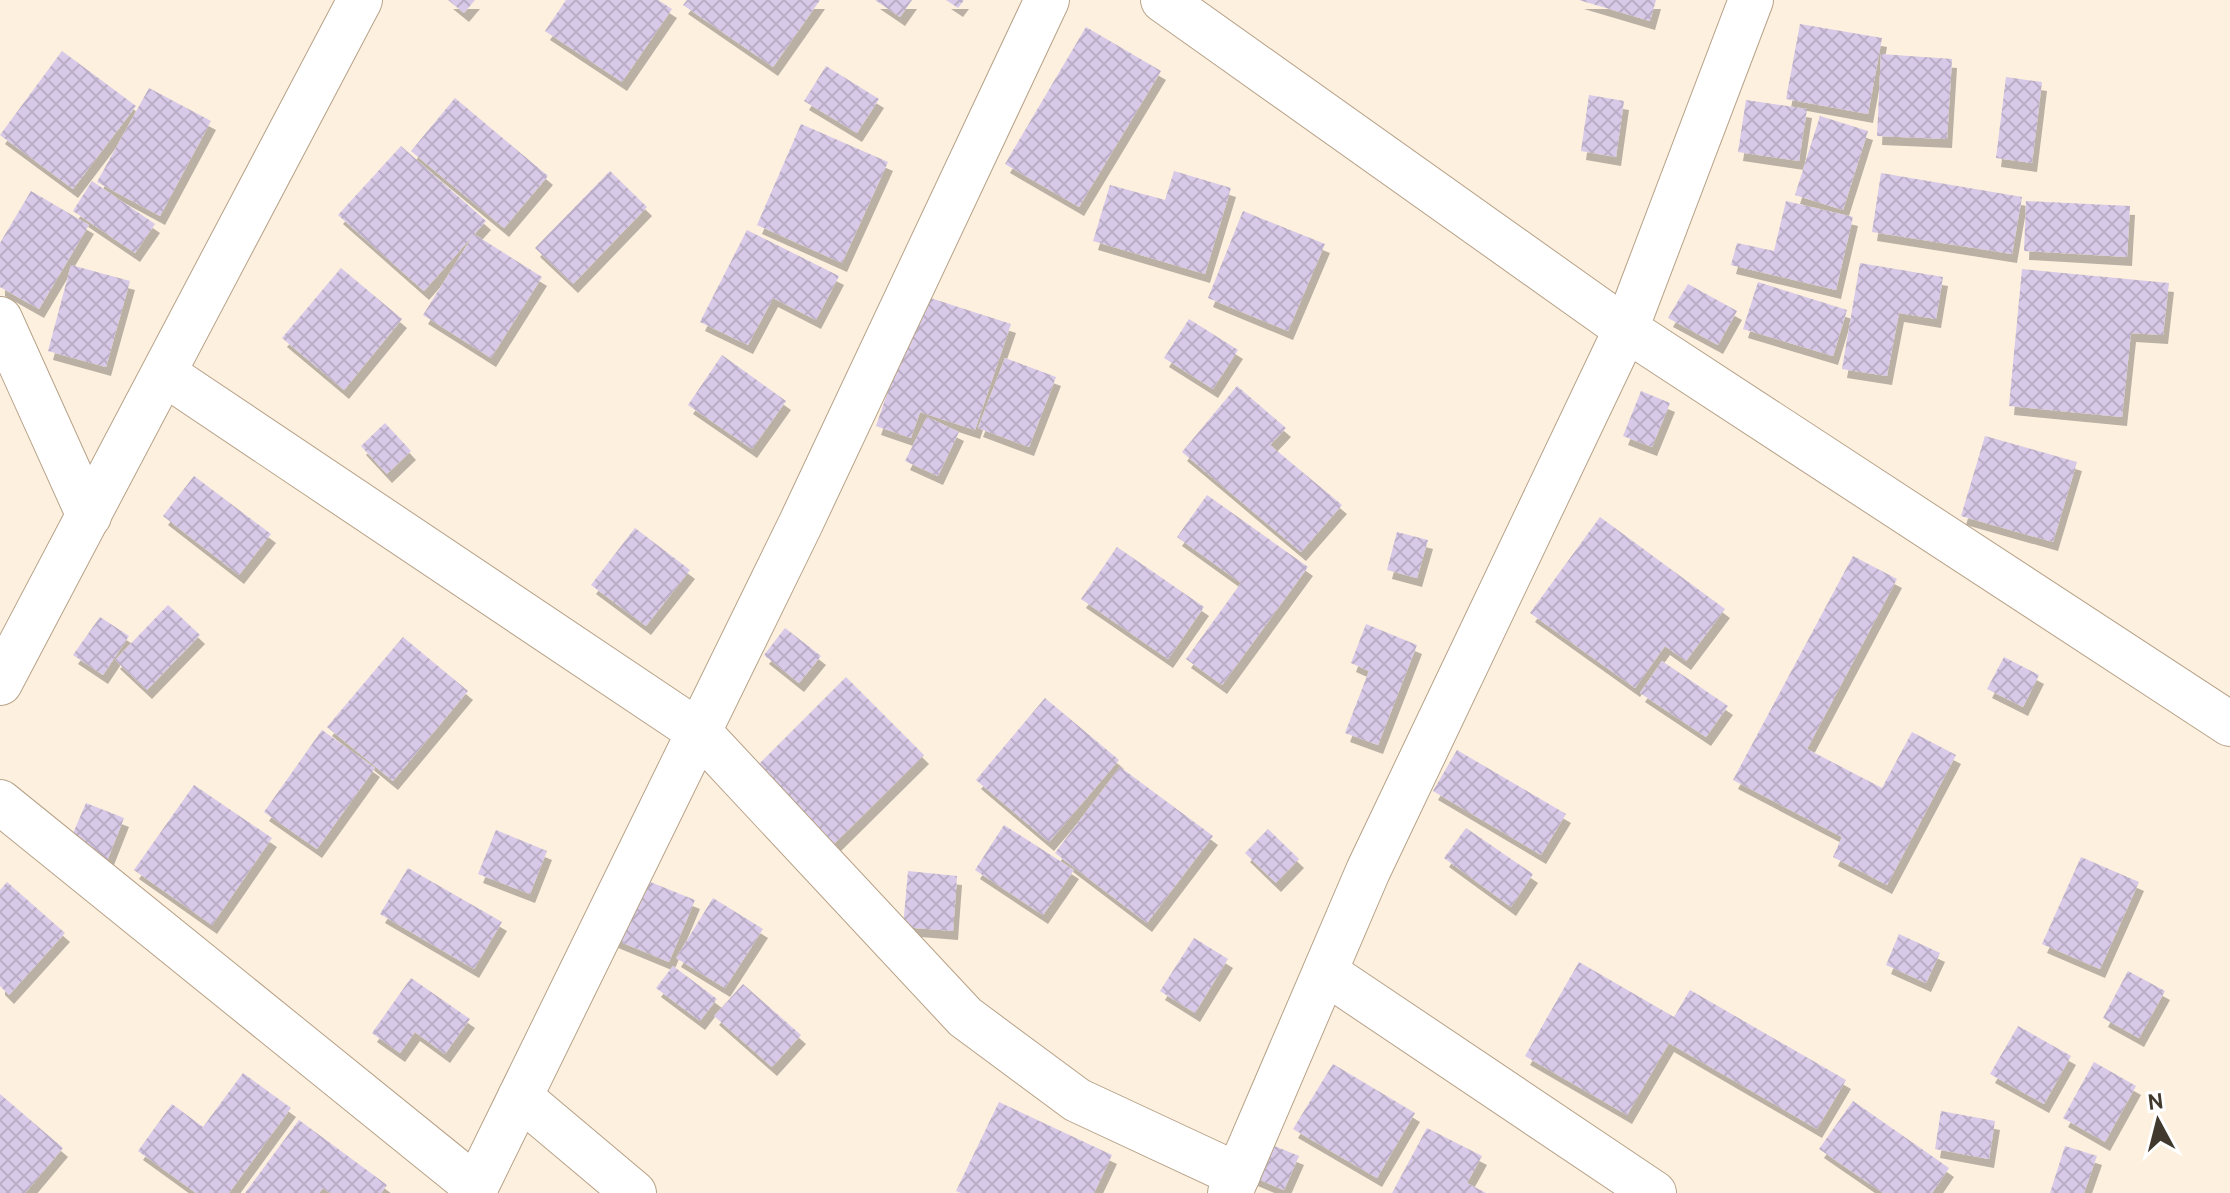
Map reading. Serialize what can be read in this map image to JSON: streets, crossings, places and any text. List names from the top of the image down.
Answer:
{
  "north": "top"
}
